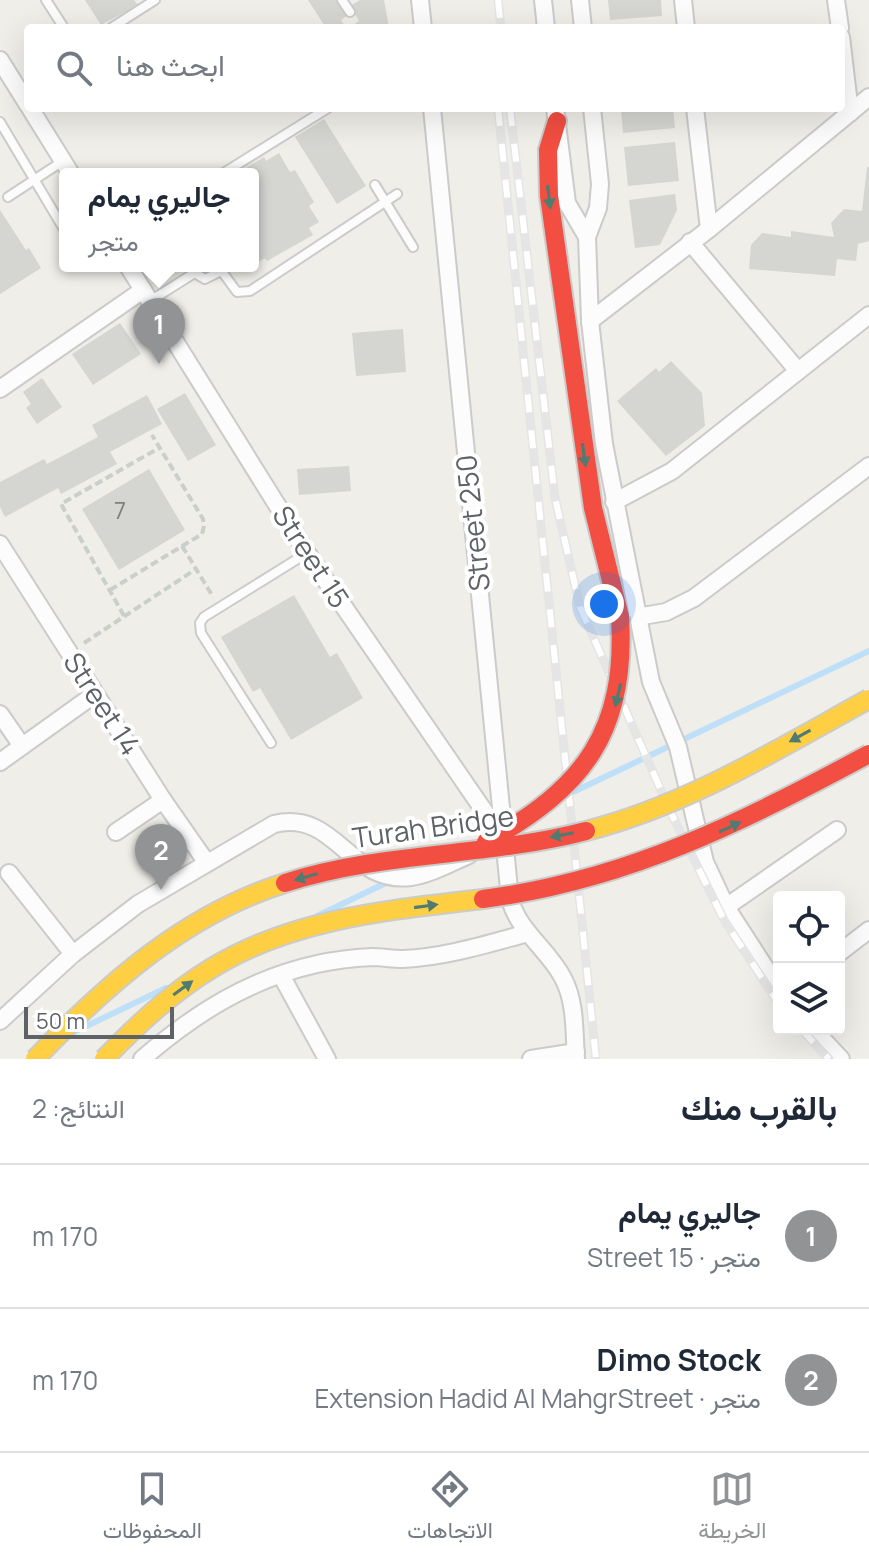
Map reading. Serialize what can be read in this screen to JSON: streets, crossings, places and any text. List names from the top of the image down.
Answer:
{
  "streets": {
    "main road": ["Turah Bridge"],
    "street": ["Street 250", "Street 15", "Street 14"]
  },
  "crossings": [
    ["Street 250", "Street 15"]
  ],
  "house_numbers": ["7"],
  "scale_bar": "50 m",
  "page": {
    "search": "ابحث هنا",
    "popup": ["جاليري يمام", "متجر"],
    "pins": ["1", "2"],
    "scale": "50 m",
    "heading": ["بالقرب منك", "النتائج: 2"],
    "list": [
      {
        "mark": "1",
        "name": "جاليري يمام",
        "note": "متجر · Street 15",
        "value": "170 m"
      },
      {
        "mark": "2",
        "name": "Dimo Stock",
        "note": "متجر · Extension Hadid Al MahgrStreet",
        "value": "170 m"
      }
    ],
    "nav": ["الخريطة", "الاتجاهات", "المحفوظات"]
  }
}
